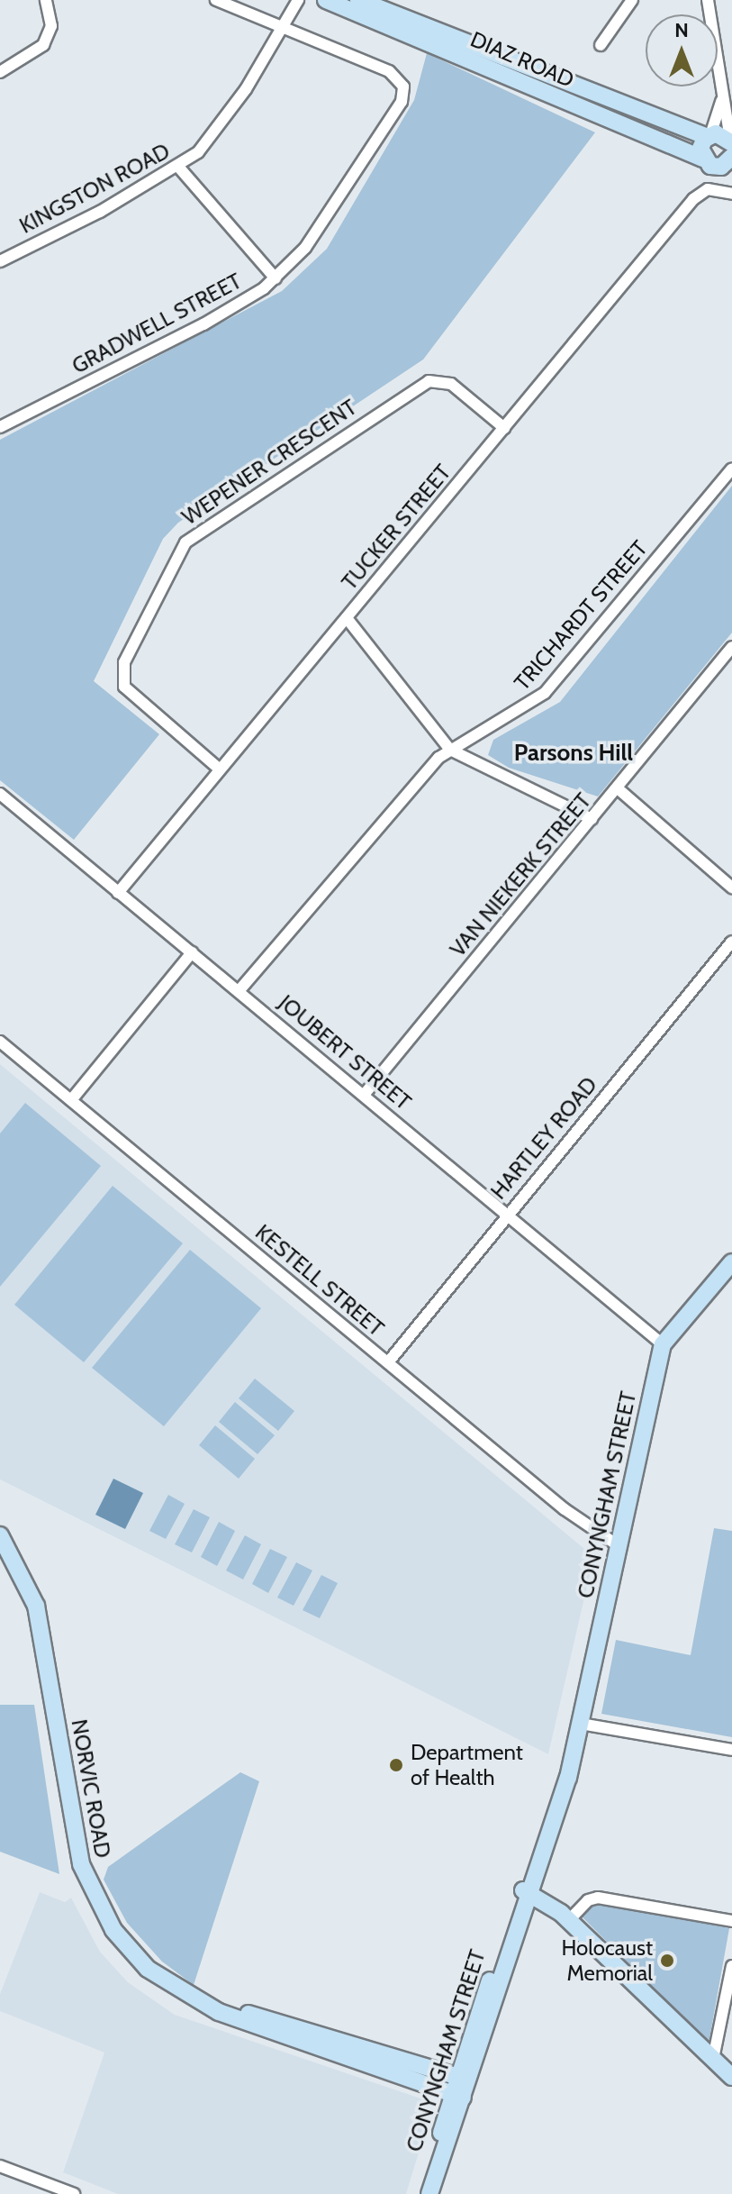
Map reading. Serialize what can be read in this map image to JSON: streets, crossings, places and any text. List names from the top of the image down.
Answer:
{
  "streets": {
    "street": [
      "DIAZ ROAD",
      "KINGSTON ROAD",
      "GRADWELL STREET",
      "WEPENER CRESCENT",
      "TUCKER STREET",
      "TRICHARDT STREET",
      "VAN NIEKERK STREET",
      "JOUBERT STREET",
      "HARTLEY ROAD",
      "KESTELL STREET",
      "CONYNGHAM STREET",
      "NORVIC ROAD"
    ]
  },
  "crossings": [
    ["KINGSTON ROAD", "GRADWELL STREET"],
    ["WEPENER CRESCENT", "TUCKER STREET"],
    ["TUCKER STREET", "JOUBERT STREET"],
    ["TRICHARDT STREET", "JOUBERT STREET"],
    ["VAN NIEKERK STREET", "JOUBERT STREET"],
    ["JOUBERT STREET", "HARTLEY ROAD"],
    ["JOUBERT STREET", "CONYNGHAM STREET"],
    ["HARTLEY ROAD", "KESTELL STREET"],
    ["KESTELL STREET", "CONYNGHAM STREET"],
    ["CONYNGHAM STREET", "NORVIC ROAD"]
  ],
  "districts": ["Parsons Hill"],
  "places": ["Department of Health", "Holocaust Memorial"],
  "north": "top"
}
